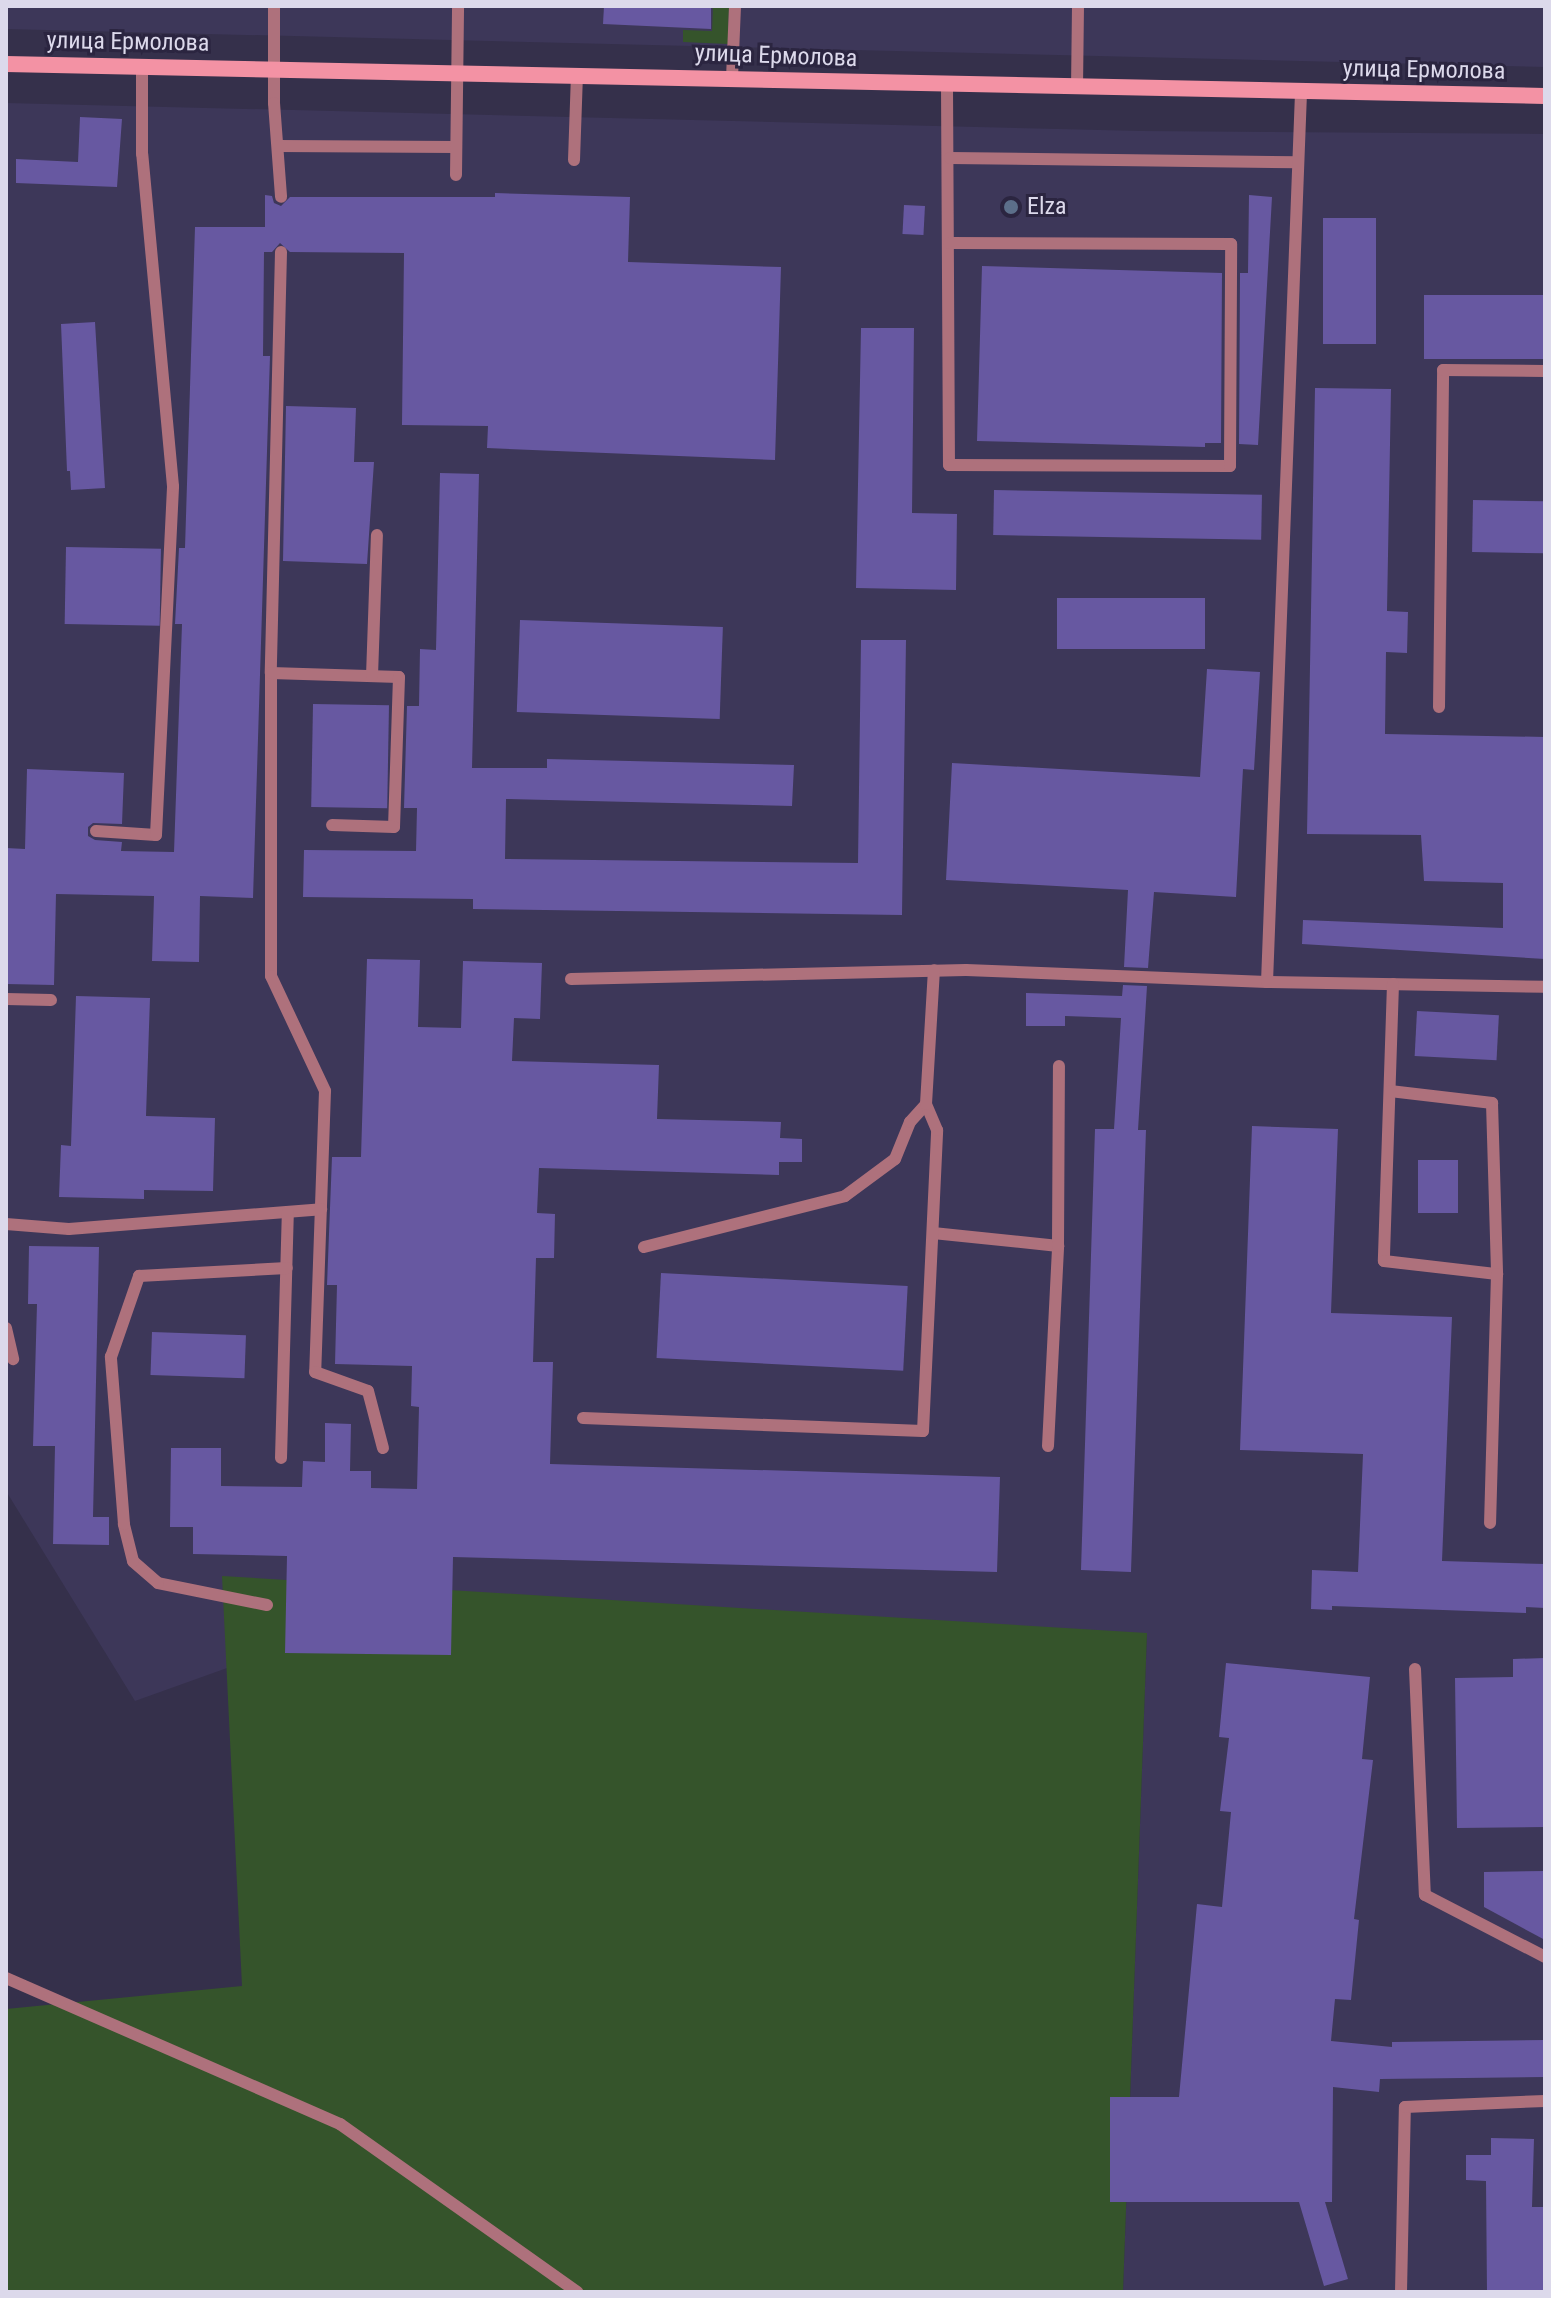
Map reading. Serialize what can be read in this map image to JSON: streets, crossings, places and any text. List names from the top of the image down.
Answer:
{
  "streets": {
    "main road": ["улица Ермолова"]
  },
  "places": ["Elza"]
}
